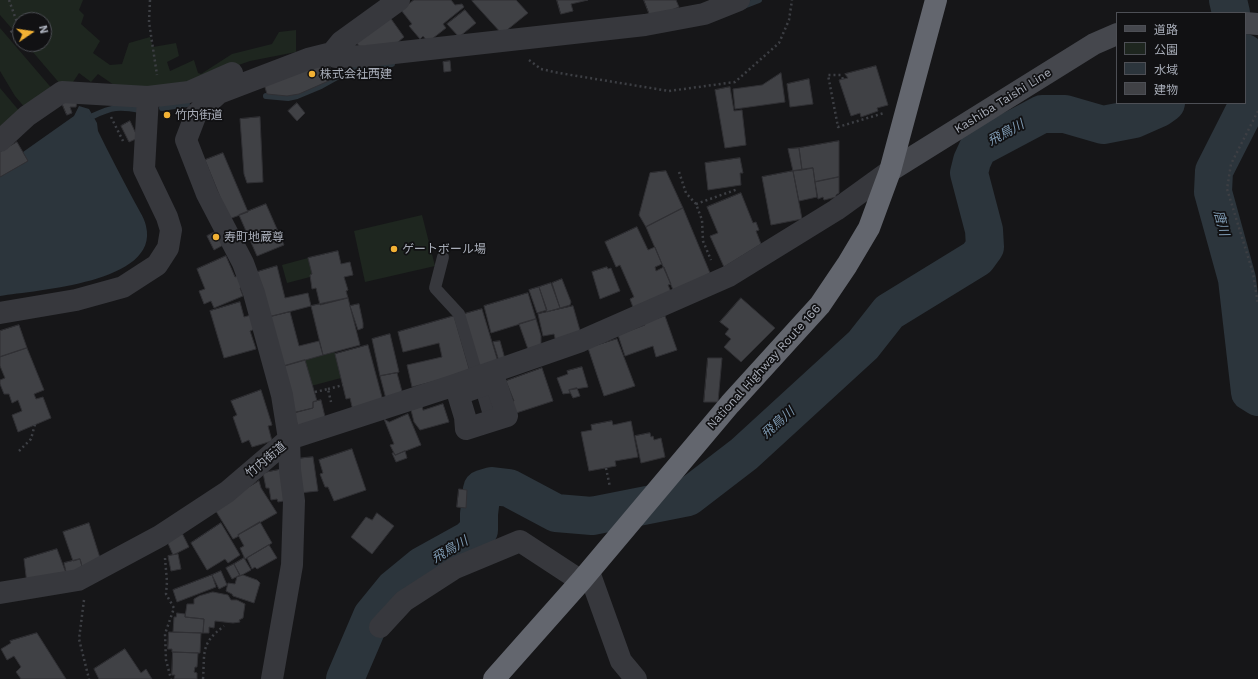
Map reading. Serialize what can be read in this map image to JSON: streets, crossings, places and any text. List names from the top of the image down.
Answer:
{
  "streets": {
    "highway": ["National Highway Route 166"],
    "main road": ["Kashiba Taishi Line"],
    "street": ["竹内街道"]
  },
  "crossings": [
    ["Kashiba Taishi Line", "National Highway Route 166"]
  ],
  "water": ["飛鳥川", "唐川"],
  "places": [
    "株式会社西建",
    "竹内街道",
    "寿町地蔵尊",
    "ゲートボール場"
  ],
  "legend": [
    "道路",
    "公園",
    "水域",
    "建物"
  ],
  "north": "right"
}
